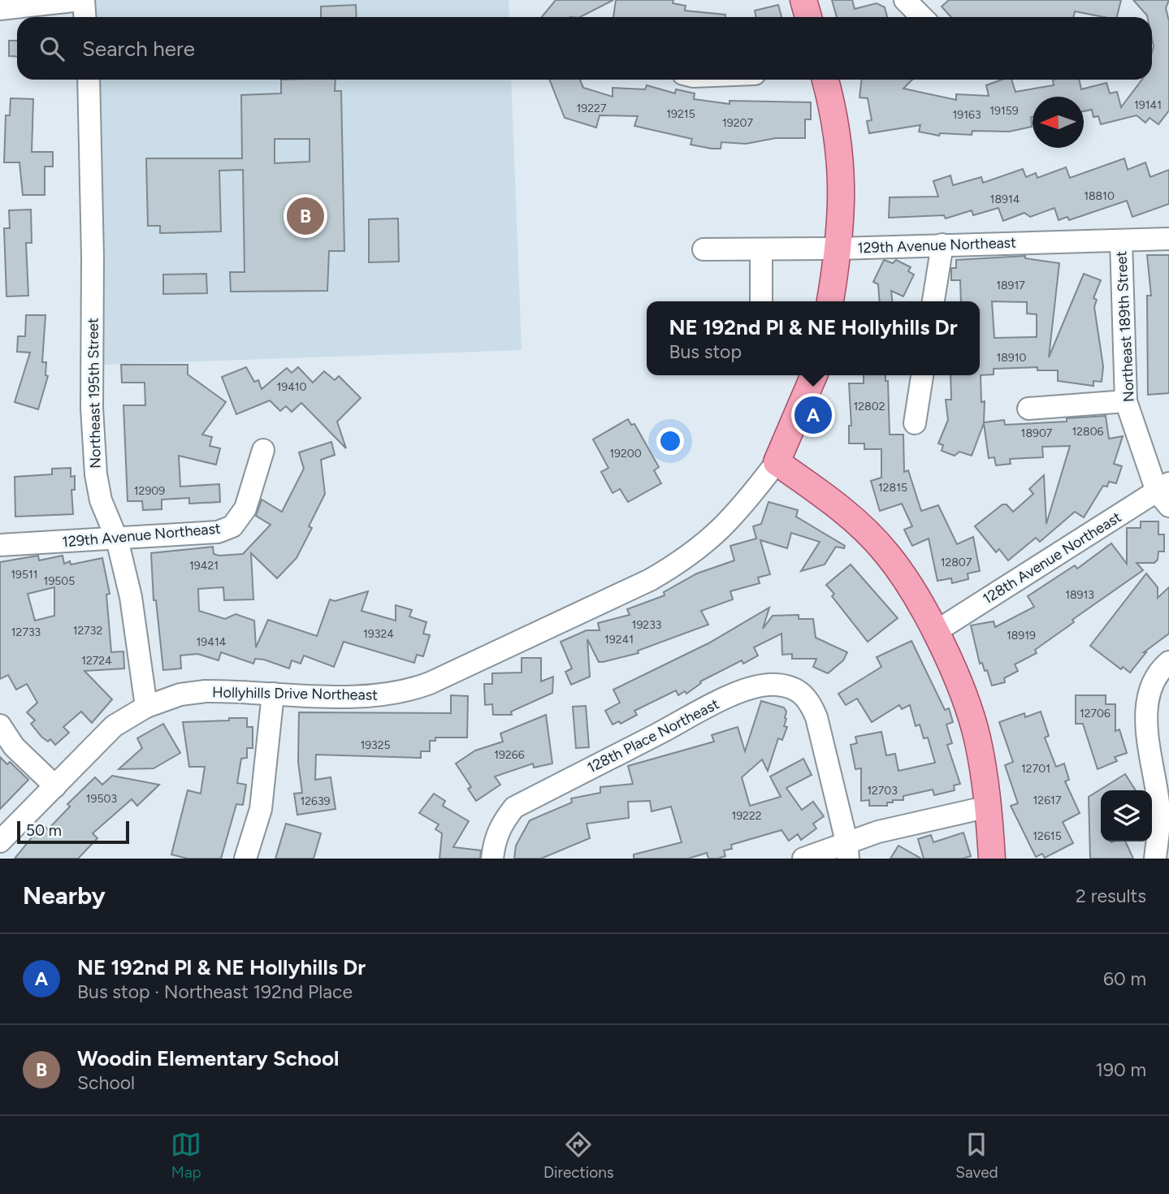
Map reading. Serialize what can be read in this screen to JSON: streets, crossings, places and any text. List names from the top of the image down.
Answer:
{
  "streets": {
    "street": [
      "129th Avenue Northeast",
      "Northeast 189th Street",
      "Northeast 195th Street",
      "128th Avenue Northeast",
      "Hollyhills Drive Northeast",
      "128th Place Northeast"
    ]
  },
  "crossings": [
    ["129th Avenue Northeast", "Northeast 189th Street"],
    ["129th Avenue Northeast", "Northeast 195th Street"],
    ["Northeast 189th Street", "128th Avenue Northeast"],
    ["Northeast 195th Street", "Hollyhills Drive Northeast"]
  ],
  "house_numbers": [
    "19141",
    "19227",
    "19159",
    "19215",
    "19163",
    "19207",
    "18810",
    "18914",
    "18917",
    "18910",
    "19410",
    "12802",
    "12806",
    "18907",
    "19200",
    "12815",
    "12909",
    "12807",
    "19421",
    "19511",
    "19505",
    "18913",
    "19233",
    "12732",
    "12733",
    "19324",
    "18919",
    "19241",
    "19414",
    "12724",
    "12706",
    "19325",
    "19266",
    "12701",
    "12703",
    "19503",
    "12617",
    "12639",
    "19222",
    "12615"
  ],
  "scale_bar": "50 m",
  "north": "left",
  "page": {
    "search": "Search here",
    "pins": ["B", "A"],
    "popup": ["NE 192nd Pl & NE Hollyhills Dr", "Bus stop"],
    "scale": "50 m",
    "heading": ["Nearby", "2 results"],
    "list": [
      {
        "mark": "A",
        "name": "NE 192nd Pl & NE Hollyhills Dr",
        "note": "Bus stop · Northeast 192nd Place",
        "value": "60 m"
      },
      {
        "mark": "B",
        "name": "Woodin Elementary School",
        "note": "School",
        "value": "190 m"
      }
    ],
    "nav": ["Map", "Directions", "Saved"]
  }
}
